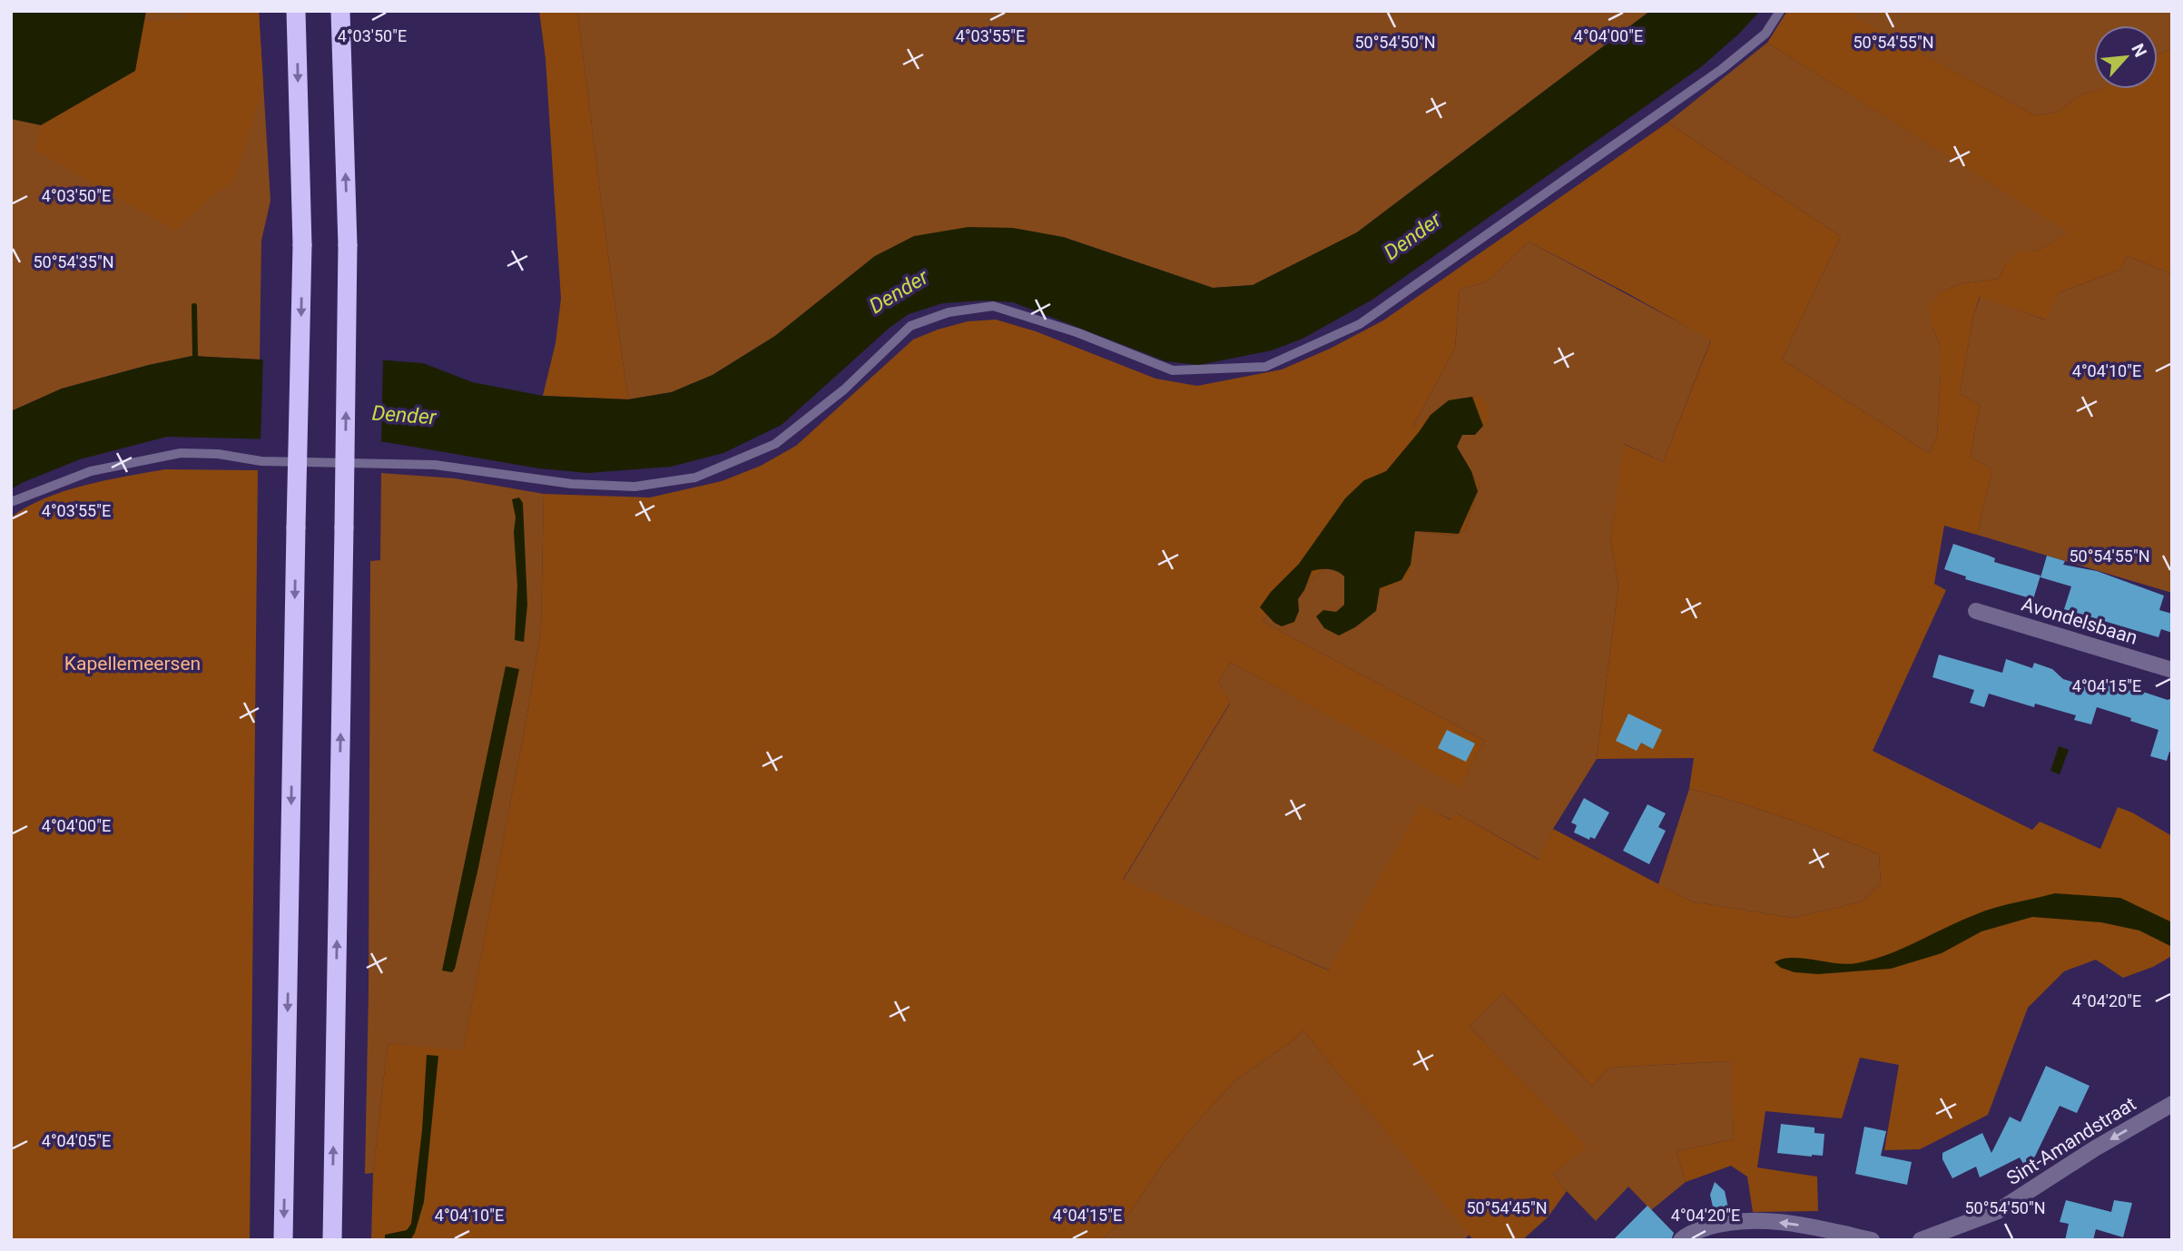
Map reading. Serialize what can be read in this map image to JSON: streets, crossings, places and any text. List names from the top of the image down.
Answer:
{
  "streets": {
    "street": ["Avondelsbaan", "Sint-Amandstraat"]
  },
  "one_way": ["Sint-Amandstraat"],
  "water": ["Dender"],
  "parks": ["Kapellemeersen"],
  "north": "top right",
  "coordinates": [
    "4°03'50\"E",
    "4°03'55\"E",
    "4°04'00\"E",
    "50°54'50\"N",
    "50°54'55\"N",
    "50°54'35\"N",
    "4°04'10\"E",
    "4°04'15\"E",
    "4°04'20\"E",
    "4°04'05\"E",
    "50°54'45\"N"
  ]
}
